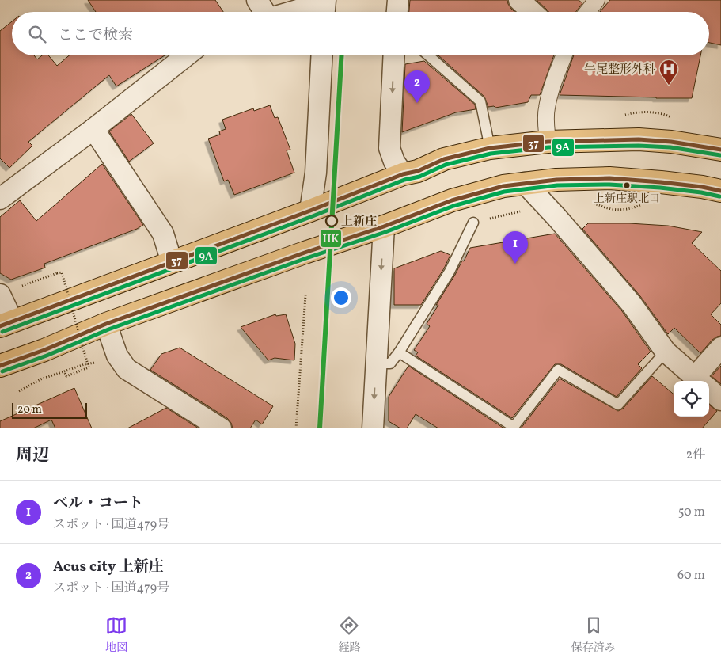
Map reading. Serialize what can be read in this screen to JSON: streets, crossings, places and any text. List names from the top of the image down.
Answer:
{
  "places": {
    "hospital": ["牛尾整形外科"],
    "other": ["上新庄駅北口", "上新庄"]
  },
  "lines": ["transit line HK", "transit line 37", "transit line 9A"],
  "scale_bar": "20 m",
  "page": {
    "search": "ここで検索",
    "pins": ["2", "1"],
    "scale": "20 m",
    "heading": ["周辺", "2件"],
    "list": [
      {
        "mark": "1",
        "name": "ベル・コート",
        "note": "スポット · 国道479号",
        "value": "50 m"
      },
      {
        "mark": "2",
        "name": "Acus city 上新庄",
        "note": "スポット · 国道479号",
        "value": "60 m"
      }
    ],
    "nav": ["地図", "経路", "保存済み"]
  }
}
